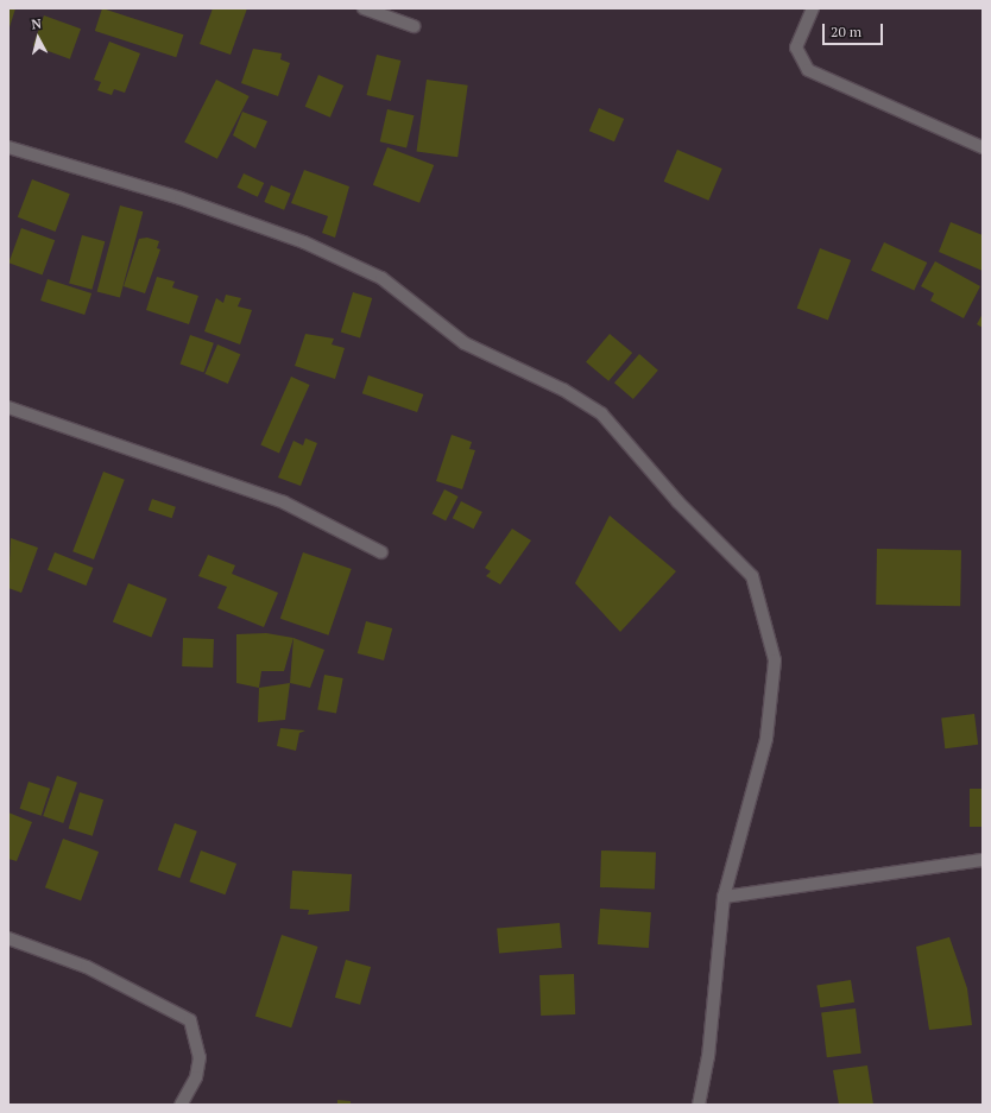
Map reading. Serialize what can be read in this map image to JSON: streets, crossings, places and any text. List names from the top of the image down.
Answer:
{
  "scale_bar": "20 m",
  "north": "top"
}
